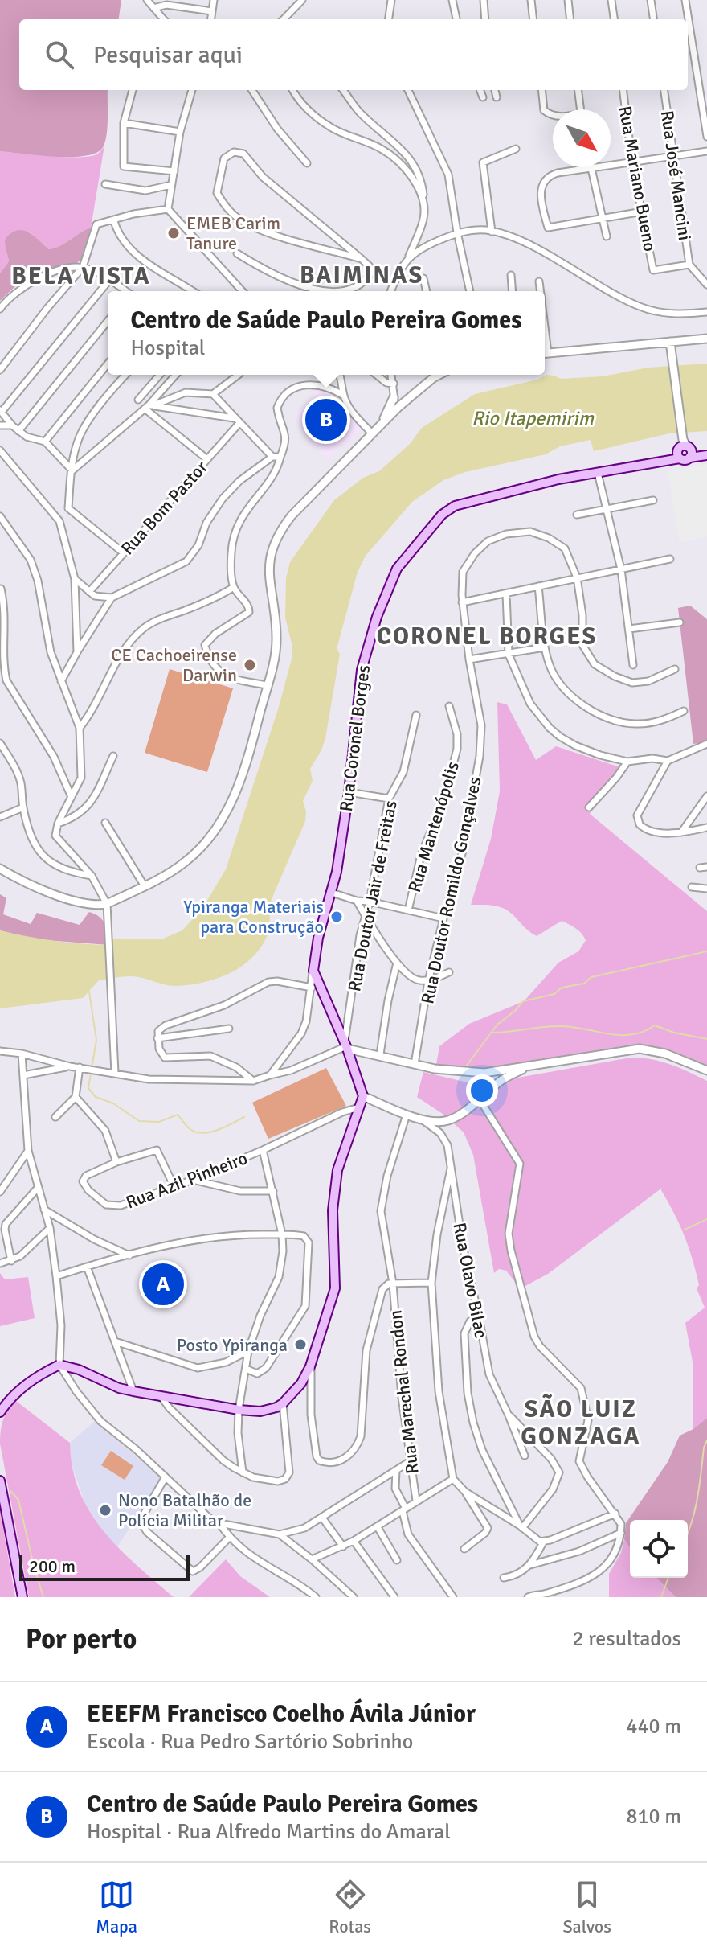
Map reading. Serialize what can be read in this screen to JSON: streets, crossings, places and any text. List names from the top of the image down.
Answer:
{
  "streets": {
    "main road": ["Rua Coronel Borges"],
    "street": [
      "Rua José Mancini",
      "Rua Mariano Bueno",
      "Rua Bom Pastor",
      "Rua Mantenópolis",
      "Rua Doutor Romildo Gonçalves",
      "Rua Doutor Jair de Freitas",
      "Rua Azil Pinheiro",
      "Rua Olavo Bilac",
      "Rua Marechal Rondon"
    ]
  },
  "crossings": [
    ["Rua José Mancini", "Rua Mariano Bueno"],
    ["Rua Olavo Bilac", "Rua Marechal Rondon"]
  ],
  "districts": [
    "BAIMINAS",
    "BELA VISTA",
    "CORONEL BORGES",
    "SÃO LUIZ GONZAGA"
  ],
  "water": ["Rio Itapemirim"],
  "places": [
    "EMEB Carim Tanure",
    "CE Cachoeirense Darwin",
    "Ypiranga Materiais para Construção",
    "Posto Ypiranga",
    "Nono Batalhão de Polícia Militar"
  ],
  "scale_bar": "200 m",
  "north": "bottom right",
  "page": {
    "search": "Pesquisar aqui",
    "popup": ["Centro de Saúde Paulo Pereira Gomes", "Hospital"],
    "pins": ["B", "A"],
    "scale": "200 m",
    "heading": ["Por perto", "2 resultados"],
    "list": [
      {
        "mark": "A",
        "name": "EEEFM Francisco Coelho Ávila Júnior",
        "note": "Escola · Rua Pedro Sartório Sobrinho",
        "value": "440 m"
      },
      {
        "mark": "B",
        "name": "Centro de Saúde Paulo Pereira Gomes",
        "note": "Hospital · Rua Alfredo Martins do Amaral",
        "value": "810 m"
      }
    ],
    "nav": ["Mapa", "Rotas", "Salvos"]
  }
}
